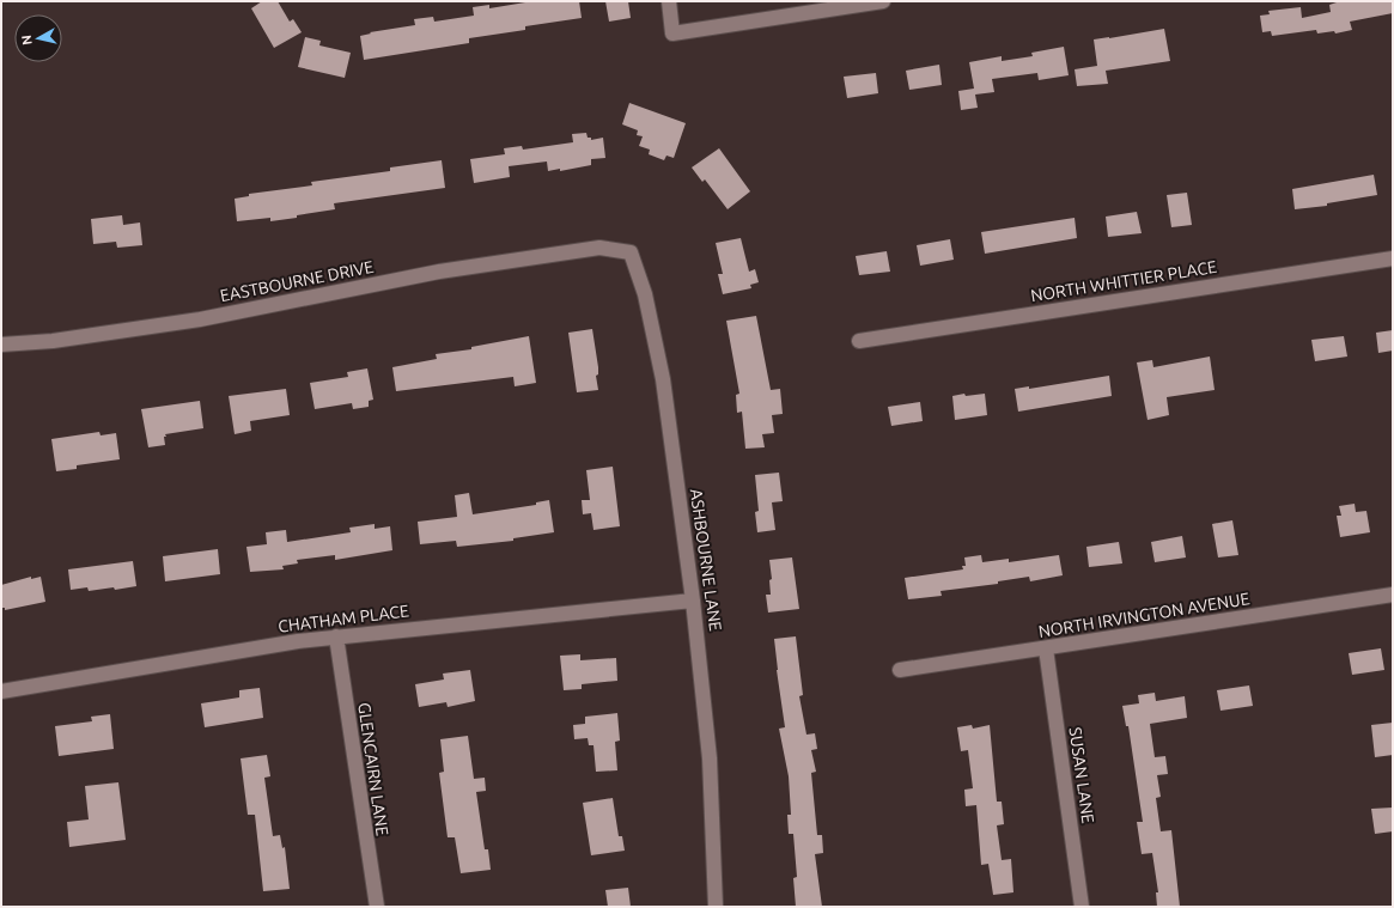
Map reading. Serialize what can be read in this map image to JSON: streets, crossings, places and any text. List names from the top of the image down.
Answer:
{
  "streets": {
    "street": [
      "EASTBOURNE DRIVE",
      "NORTH WHITTIER PLACE",
      "ASHBOURNE LANE",
      "NORTH IRVINGTON AVENUE",
      "CHATHAM PLACE",
      "GLENCAIRN LANE",
      "SUSAN LANE"
    ]
  },
  "crossings": [
    ["EASTBOURNE DRIVE", "ASHBOURNE LANE"],
    ["ASHBOURNE LANE", "CHATHAM PLACE"],
    ["NORTH IRVINGTON AVENUE", "SUSAN LANE"],
    ["CHATHAM PLACE", "GLENCAIRN LANE"]
  ],
  "north": "left"
}
